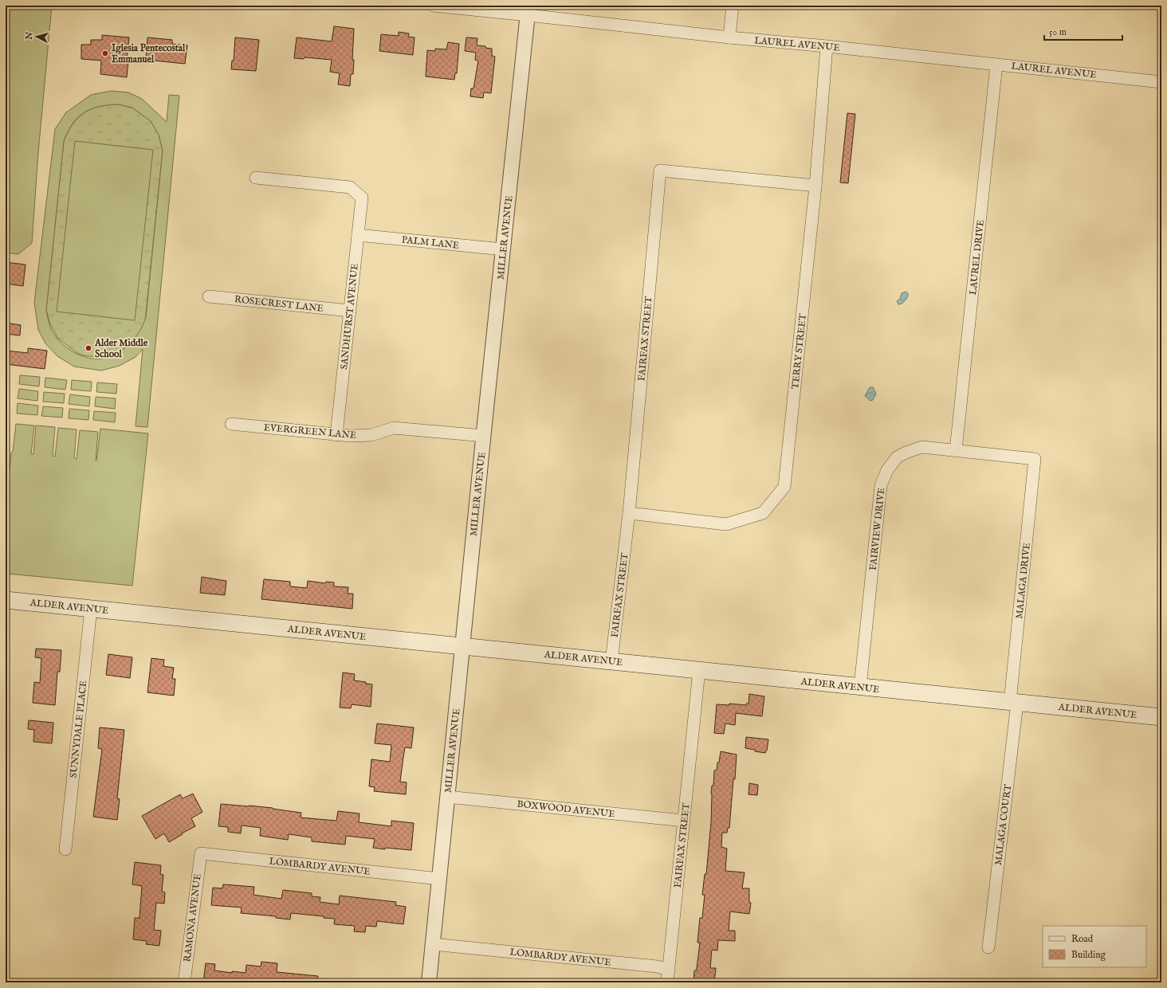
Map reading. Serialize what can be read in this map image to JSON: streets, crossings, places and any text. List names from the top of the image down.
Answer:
{
  "streets": {
    "main road": ["ALDER AVENUE"],
    "street": [
      "LAUREL AVENUE",
      "MILLER AVENUE",
      "PALM LANE",
      "LAUREL DRIVE",
      "ROSECREST LANE",
      "SANDHURST AVENUE",
      "FAIRFAX STREET",
      "TERRY STREET",
      "EVERGREEN LANE",
      "FAIRVIEW DRIVE",
      "MALAGA DRIVE",
      "SUNNYDALE PLACE",
      "BOXWOOD AVENUE",
      "MALAGA COURT",
      "LOMBARDY AVENUE",
      "RAMONA AVENUE"
    ]
  },
  "crossings": [
    ["LAUREL AVENUE", "MILLER AVENUE"],
    ["LAUREL AVENUE", "LAUREL DRIVE"],
    ["LAUREL AVENUE", "TERRY STREET"],
    ["MILLER AVENUE", "PALM LANE"],
    ["MILLER AVENUE", "EVERGREEN LANE"],
    ["MILLER AVENUE", "ALDER AVENUE"],
    ["MILLER AVENUE", "BOXWOOD AVENUE"],
    ["MILLER AVENUE", "LOMBARDY AVENUE"],
    ["PALM LANE", "SANDHURST AVENUE"],
    ["LAUREL DRIVE", "FAIRVIEW DRIVE"],
    ["ROSECREST LANE", "SANDHURST AVENUE"],
    ["SANDHURST AVENUE", "EVERGREEN LANE"],
    ["FAIRFAX STREET", "TERRY STREET"],
    ["FAIRFAX STREET", "ALDER AVENUE"],
    ["FAIRFAX STREET", "BOXWOOD AVENUE"],
    ["FAIRFAX STREET", "LOMBARDY AVENUE"],
    ["FAIRVIEW DRIVE", "MALAGA DRIVE"],
    ["FAIRVIEW DRIVE", "ALDER AVENUE"],
    ["MALAGA DRIVE", "ALDER AVENUE"],
    ["MALAGA DRIVE", "MALAGA COURT"],
    ["ALDER AVENUE", "SUNNYDALE PLACE"],
    ["ALDER AVENUE", "MALAGA COURT"],
    ["LOMBARDY AVENUE", "RAMONA AVENUE"]
  ],
  "places": ["Iglesia Pentecostal Emmanuel", "Alder Middle School"],
  "legend": ["Road", "Building"],
  "scale_bar": "50 m",
  "north": "left"
}
